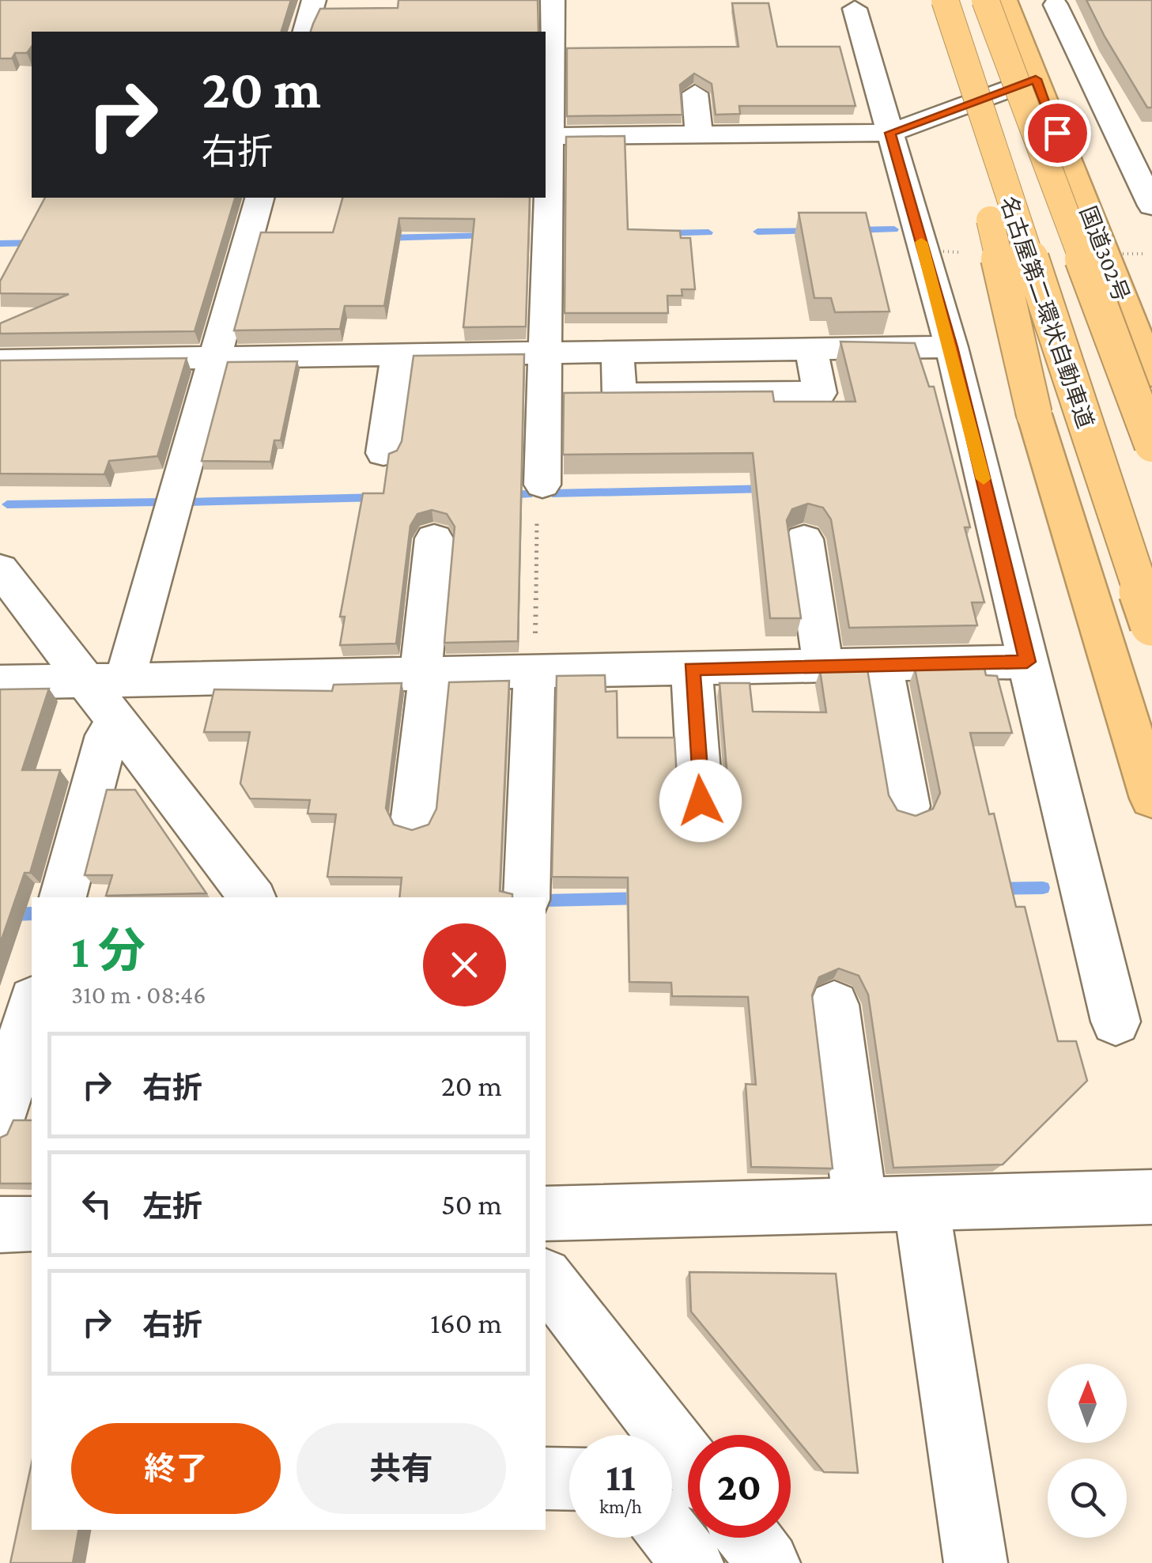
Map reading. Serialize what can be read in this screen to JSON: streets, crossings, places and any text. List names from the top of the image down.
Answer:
{
  "streets": {
    "highway": ["国道302号", "名古屋第二環状自動車道"]
  },
  "north": "top",
  "page": {
    "turn": ["20 m", "右折"],
    "heading": ["1 分", "310 m · 08:46"],
    "list": [
      {
        "name": "右折",
        "value": "20 m"
      },
      {
        "name": "左折",
        "value": "50 m"
      },
      {
        "name": "右折",
        "value": "160 m"
      }
    ],
    "buttons": ["終了", "共有"],
    "speed": "11 km/h",
    "limit": "20"
  }
}
